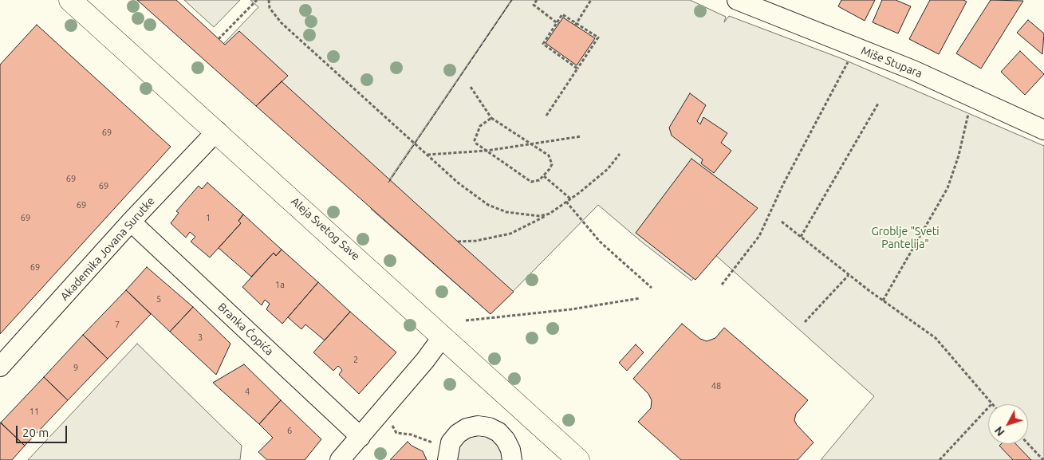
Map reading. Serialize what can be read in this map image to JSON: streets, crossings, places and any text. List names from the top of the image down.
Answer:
{
  "streets": {
    "main road": ["Aleja Svetog Save"],
    "street": ["Miše Stupara", "Akademika Jovana Surutke", "Branka Ćopića"]
  },
  "crossings": [
    ["Aleja Svetog Save", "Akademika Jovana Surutke"],
    ["Akademika Jovana Surutke", "Branka Ćopića"]
  ],
  "parks": ["Groblje \"Sveti Pantelija\""],
  "house_numbers": [
    "69",
    "69",
    "69",
    "69",
    "69",
    "1",
    "69",
    "1a",
    "5",
    "7",
    "3",
    "2",
    "9",
    "48",
    "4",
    "11",
    "6"
  ],
  "scale_bar": "20 m",
  "north": "bottom left"
}
